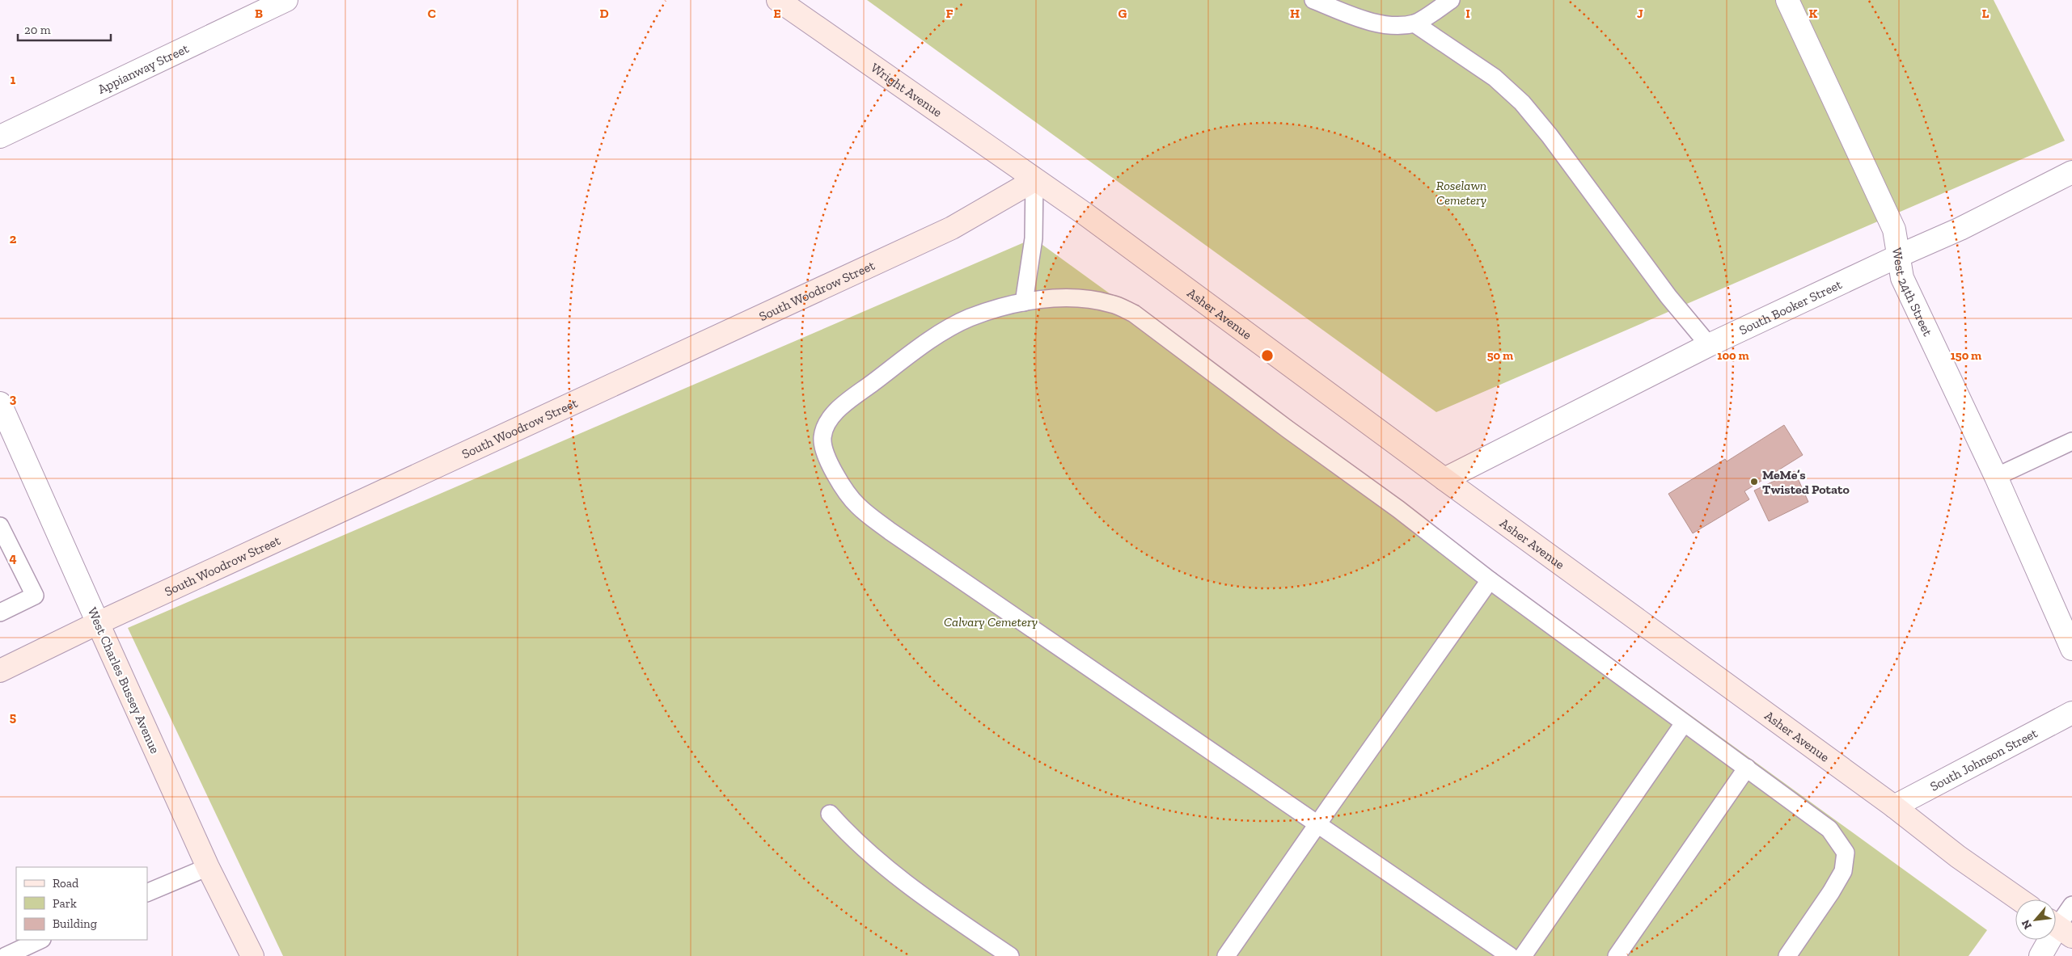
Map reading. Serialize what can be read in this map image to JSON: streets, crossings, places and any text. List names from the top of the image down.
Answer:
{
  "streets": {
    "main road": [
      "Wright Avenue",
      "South Woodrow Street",
      "Asher Avenue",
      "West Charles Bussey Avenue"
    ],
    "street": [
      "Appianway Street",
      "West 24th Street",
      "South Booker Street",
      "South Johnson Street"
    ]
  },
  "crossings": [
    ["Wright Avenue", "South Woodrow Street"],
    ["Wright Avenue", "Asher Avenue"],
    ["South Woodrow Street", "Asher Avenue"],
    ["South Woodrow Street", "West Charles Bussey Avenue"],
    ["West 24th Street", "South Booker Street"],
    ["South Booker Street", "Asher Avenue"],
    ["Asher Avenue", "South Johnson Street"]
  ],
  "parks": ["Roselawn Cemetery", "Calvary Cemetery"],
  "places": ["MeMe’s Twisted Potato"],
  "legend": ["Road", "Park", "Building"],
  "scale_bar": "20 m",
  "north": "bottom left",
  "grid": {
    "columns": [
      "B",
      "C",
      "D",
      "E",
      "F",
      "G",
      "H",
      "I",
      "J",
      "K",
      "L"
    ],
    "rows": [
      "1",
      "2",
      "3",
      "4",
      "5"
    ]
  },
  "rings": ["50 m", "100 m", "150 m"]
}
